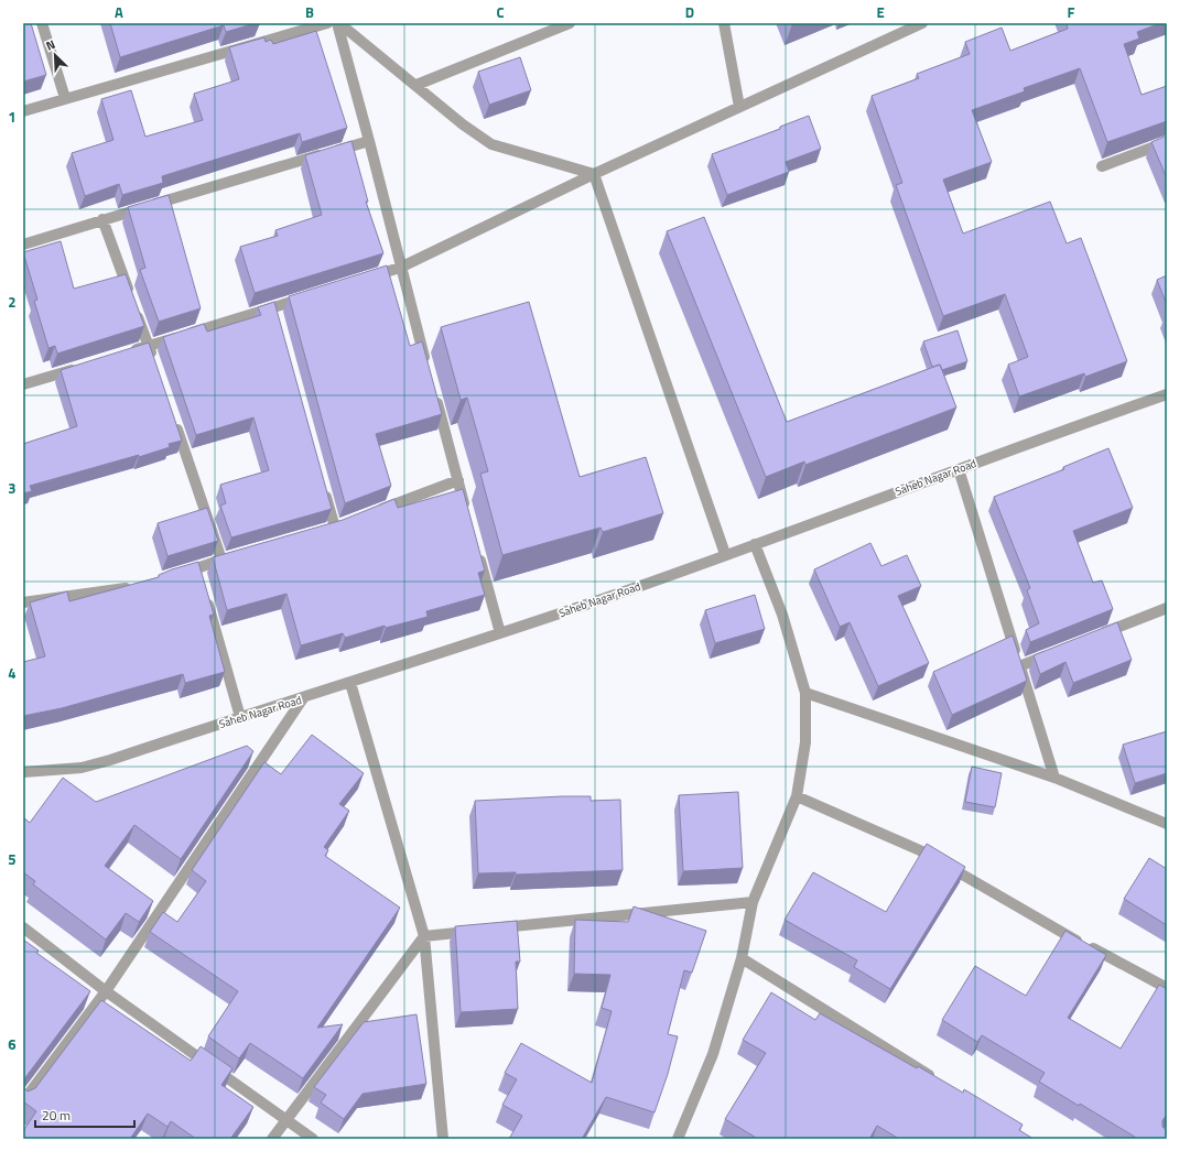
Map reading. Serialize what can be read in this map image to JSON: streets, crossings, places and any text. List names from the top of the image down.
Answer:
{
  "streets": {
    "street": ["Saheb Nagar Road"]
  },
  "scale_bar": "20 m",
  "north": "top left",
  "grid": {
    "columns": [
      "A",
      "B",
      "C",
      "D",
      "E",
      "F"
    ],
    "rows": [
      "1",
      "2",
      "3",
      "4",
      "5",
      "6"
    ]
  }
}
